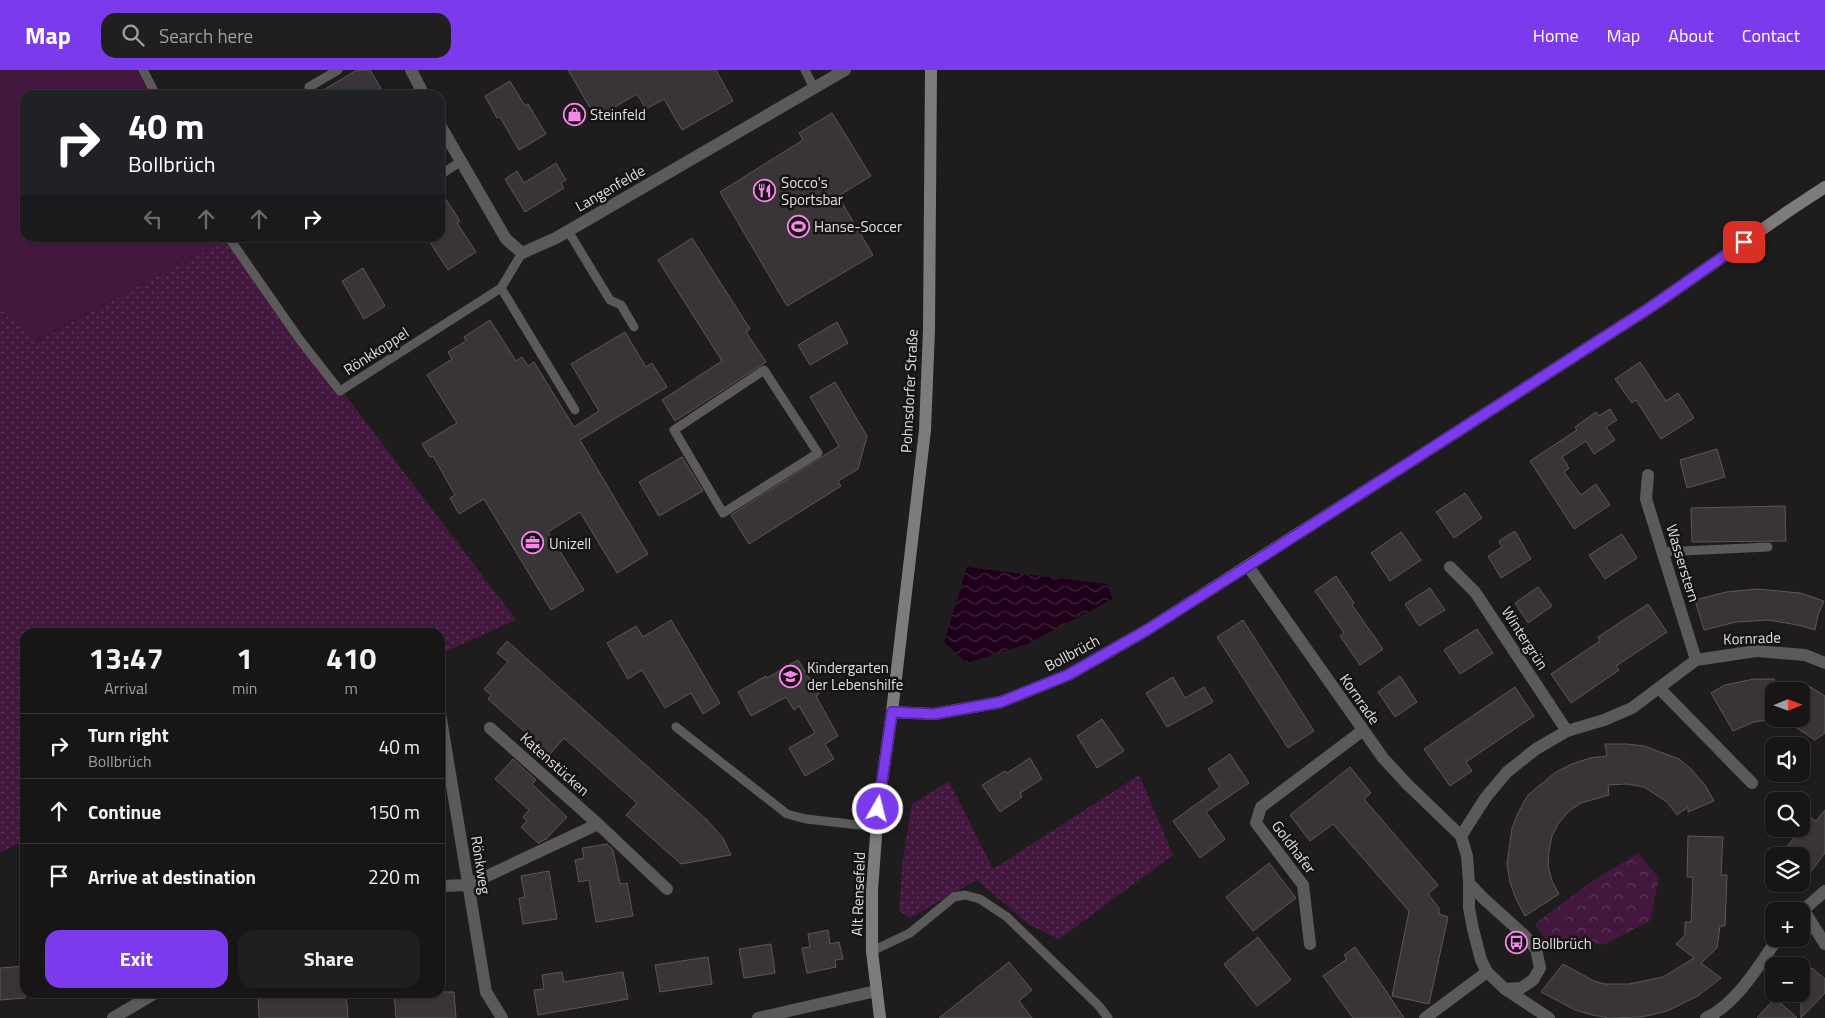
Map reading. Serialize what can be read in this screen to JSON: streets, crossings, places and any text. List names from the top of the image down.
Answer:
{
  "streets": {
    "street": [
      "Langenfelde",
      "Pohnsdorfer Straße",
      "Wasserstern",
      "Wintergrün",
      "Kornrade",
      "Bollbrüch",
      "Katenstücken",
      "Goldhafer",
      "Rönkweg",
      "Alt Rensefeld"
    ],
    "lane": ["Rönkkoppel"]
  },
  "crossings": [
    ["Langenfelde", "Rönkkoppel"],
    ["Pohnsdorfer Straße", "Bollbrüch"],
    ["Pohnsdorfer Straße", "Alt Rensefeld"],
    ["Wasserstern", "Kornrade"],
    ["Wintergrün", "Kornrade"],
    ["Kornrade", "Bollbrüch"],
    ["Kornrade", "Goldhafer"],
    ["Bollbrüch", "Alt Rensefeld"]
  ],
  "places": {
    "shop": ["Steinfeld"],
    "restaurant": ["Socco's Sportsbar"],
    "sports": ["Hanse-Soccer"],
    "office": ["Unizell"],
    "school or university": ["Kindergarten der Lebenshilfe"],
    "bus stop": ["Bollbrüch"]
  },
  "north": "right",
  "page": {
    "header": "Map",
    "search": "Search here",
    "nav": [
      "Home",
      "Map",
      "About",
      "Contact"
    ],
    "turn": ["40 m", "Bollbrüch"],
    "eta": [
      "13:47",
      "Arrival",
      "1",
      "min",
      "410",
      "m"
    ],
    "map_buttons": ["+", "−"],
    "list": [
      {
        "name": "Turn right",
        "note": "Bollbrüch",
        "value": "40 m"
      },
      {
        "name": "Continue",
        "value": "150 m"
      },
      {
        "name": "Arrive at destination",
        "value": "220 m"
      }
    ],
    "buttons": ["Exit", "Share"]
  }
}
